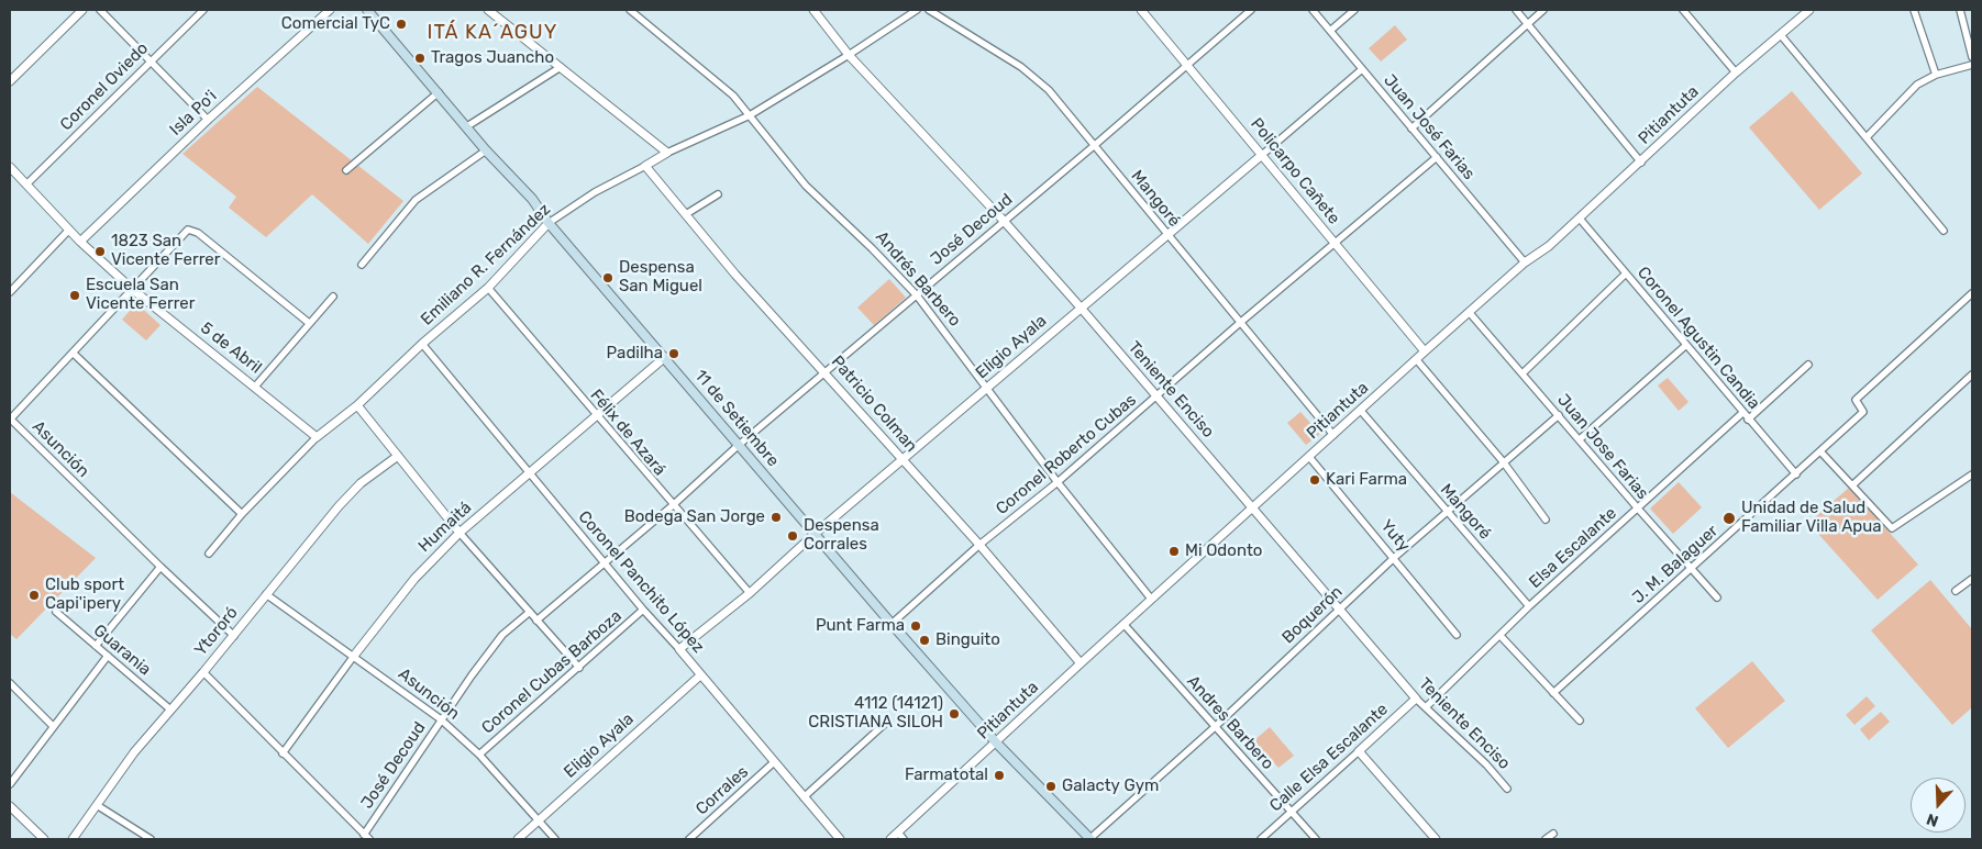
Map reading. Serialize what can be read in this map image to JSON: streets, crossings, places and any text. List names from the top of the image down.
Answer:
{
  "streets": {
    "main road": ["11 de Setiembre"],
    "street": [
      "Coronel Oviedo",
      "Isla Po'i",
      "Pitiantuta",
      "Juan José Farias",
      "Policarpo Cañete",
      "Mangoré",
      "José Decoud",
      "Emiliano R. Fernández",
      "Andrés Barbero",
      "Coronel Agustin Candia",
      "Eligio Ayala",
      "5 de Abril",
      "Teniente Enciso",
      "Patricio Colman",
      "Félix de Azará",
      "Juan Jose Farias",
      "Asunción",
      "Coronel Roberto Cubas",
      "Humaitá",
      "Yuty",
      "Elsa Escalante",
      "J. M. Balaguer",
      "Coronel Panchito López",
      "Boquerón",
      "Ytororó",
      "Guarania",
      "Coronel Cubas Barboza",
      "Andres Barbero",
      "Calle Elsa Escalante",
      "Corrales"
    ]
  },
  "crossings": [
    ["Coronel Oviedo", "5 de Abril"],
    ["Isla Po'i", "5 de Abril"],
    ["Pitiantuta", "Juan José Farias"],
    ["Pitiantuta", "Policarpo Cañete"],
    ["Pitiantuta", "Mangoré"],
    ["Pitiantuta", "Andrés Barbero"],
    ["Pitiantuta", "Coronel Agustin Candia"],
    ["Pitiantuta", "Teniente Enciso"],
    ["Pitiantuta", "Patricio Colman"],
    ["Pitiantuta", "11 de Setiembre"],
    ["Pitiantuta", "Juan Jose Farias"],
    ["Pitiantuta", "Yuty"],
    ["Pitiantuta", "Andres Barbero"],
    ["Juan José Farias", "Eligio Ayala"],
    ["Juan José Farias", "Coronel Roberto Cubas"],
    ["Policarpo Cañete", "José Decoud"],
    ["Policarpo Cañete", "Eligio Ayala"],
    ["Policarpo Cañete", "Coronel Roberto Cubas"],
    ["Mangoré", "José Decoud"],
    ["Mangoré", "Eligio Ayala"],
    ["Mangoré", "Coronel Roberto Cubas"],
    ["Mangoré", "Elsa Escalante"],
    ["Mangoré", "Boquerón"],
    ["José Decoud", "Andrés Barbero"],
    ["José Decoud", "Teniente Enciso"],
    ["José Decoud", "Patricio Colman"],
    ["José Decoud", "11 de Setiembre"],
    ["José Decoud", "Félix de Azará"],
    ["José Decoud", "Asunción"],
    ["José Decoud", "Coronel Panchito López"],
    ["Emiliano R. Fernández", "Andrés Barbero"],
    ["Emiliano R. Fernández", "5 de Abril"],
    ["Emiliano R. Fernández", "Teniente Enciso"],
    ["Emiliano R. Fernández", "Patricio Colman"],
    ["Emiliano R. Fernández", "11 de Setiembre"],
    ["Emiliano R. Fernández", "Félix de Azará"],
    ["Emiliano R. Fernández", "Coronel Panchito López"],
    ["Andrés Barbero", "Eligio Ayala"],
    ["Andrés Barbero", "Coronel Roberto Cubas"],
    ["Coronel Agustin Candia", "Elsa Escalante"],
    ["Coronel Agustin Candia", "J. M. Balaguer"],
    ["Eligio Ayala", "Teniente Enciso"],
    ["Eligio Ayala", "Patricio Colman"],
    ["Eligio Ayala", "11 de Setiembre"],
    ["Eligio Ayala", "Félix de Azará"],
    ["Eligio Ayala", "Asunción"],
    ["Eligio Ayala", "Coronel Panchito López"],
    ["Teniente Enciso", "Coronel Roberto Cubas"],
    ["Teniente Enciso", "Elsa Escalante"],
    ["Teniente Enciso", "Boquerón"],
    ["Teniente Enciso", "Calle Elsa Escalante"],
    ["Patricio Colman", "Coronel Roberto Cubas"],
    ["11 de Setiembre", "Coronel Roberto Cubas"],
    ["11 de Setiembre", "Humaitá"],
    ["11 de Setiembre", "Boquerón"],
    ["Félix de Azará", "Humaitá"],
    ["Juan Jose Farias", "Elsa Escalante"],
    ["Juan Jose Farias", "J. M. Balaguer"],
    ["Juan Jose Farias", "Boquerón"],
    ["Asunción", "Humaitá"],
    ["Asunción", "Ytororó"],
    ["Asunción", "Coronel Cubas Barboza"],
    ["Humaitá", "Coronel Panchito López"],
    ["Yuty", "Boquerón"],
    ["Coronel Panchito López", "Coronel Cubas Barboza"],
    ["Coronel Panchito López", "Corrales"],
    ["Boquerón", "Andres Barbero"],
    ["Ytororó", "Guarania"],
    ["Andres Barbero", "Calle Elsa Escalante"]
  ],
  "districts": ["ITÁ KA´AGUY"],
  "places": [
    "Comercial TyC",
    "Tragos Juancho",
    "1823 San Vicente Ferrer",
    "Despensa San Miguel",
    "Escuela San Vicente Ferrer",
    "Padilha",
    "Kari Farma",
    "Bodega San Jorge",
    "Unidad de Salud Familiar Villa Apua",
    "Despensa Corrales",
    "Mi Odonto",
    "Club sport Capi'ipery",
    "Punt Farma",
    "Binguito",
    "4112 (14121) CRISTIANA SILOH",
    "Farmatotal",
    "Galacty Gym"
  ],
  "north": "bottom"
}
